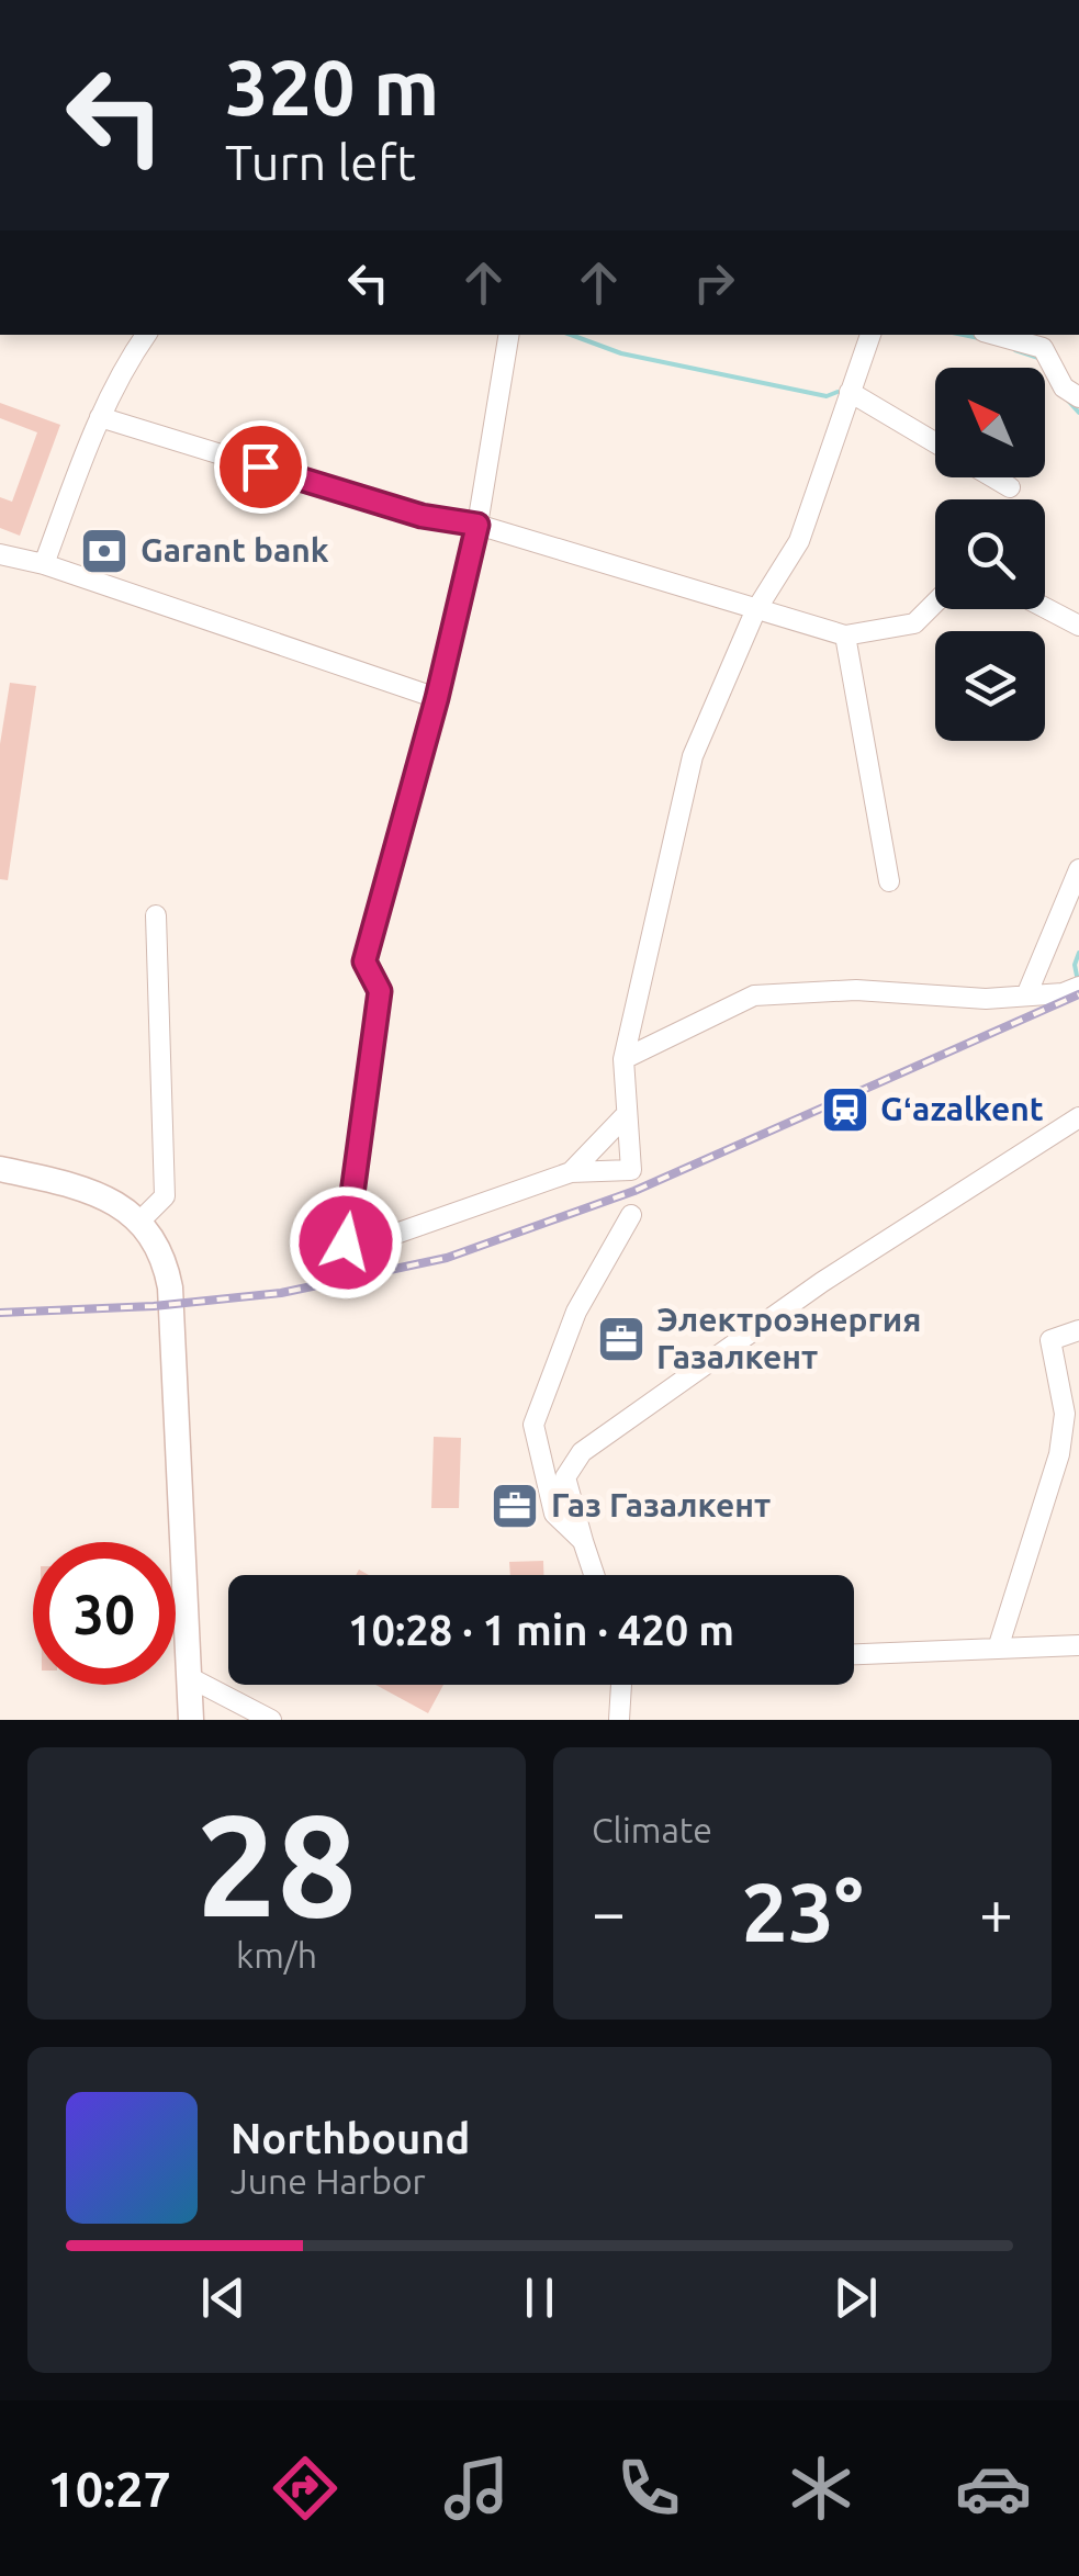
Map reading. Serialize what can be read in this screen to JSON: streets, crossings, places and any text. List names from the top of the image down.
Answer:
{
  "places": {
    "bank": ["Garant bank"],
    "station": ["Gʻazalkent"],
    "office": ["Электроэнергия Газалкент", "Газ Газалкент"]
  },
  "north": "top left",
  "page": {
    "turn": ["320 m", "Turn left"],
    "limit": "30",
    "trip": "10:28 · 1 min · 420 m",
    "tile": [
      ["28", "km/h"],
      "Climate"
    ],
    "heat": ["−", "23°", "+"],
    "song": ["Northbound", "June Harbor"],
    "tabs": "10:27"
  }
}
